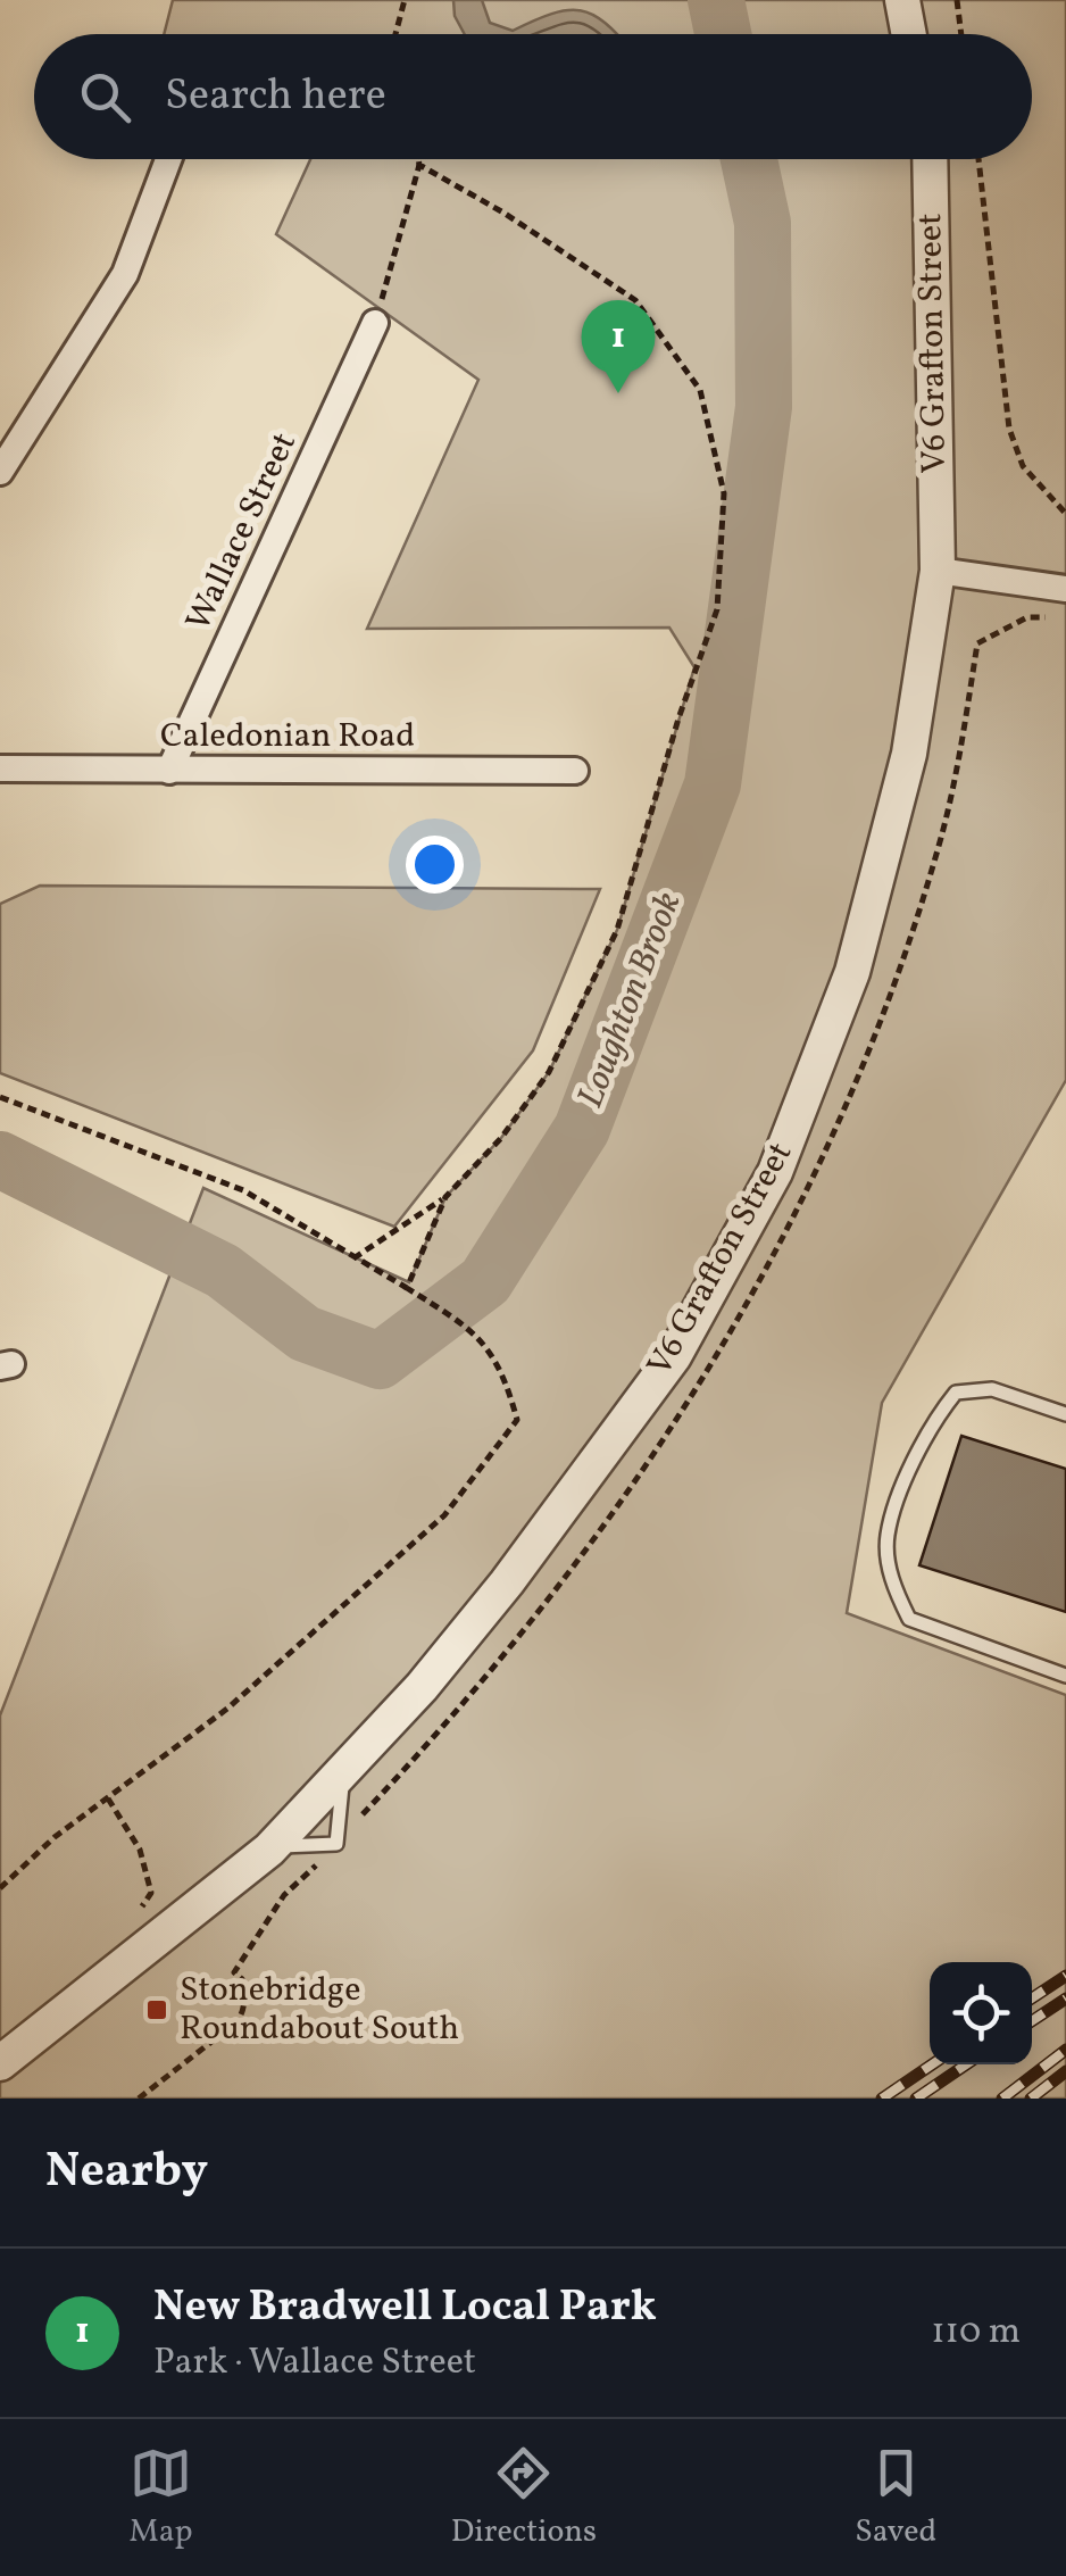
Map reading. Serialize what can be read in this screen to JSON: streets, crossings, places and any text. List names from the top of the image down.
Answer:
{
  "streets": {
    "street": ["V6 Grafton Street", "Wallace Street", "Caledonian Road"]
  },
  "crossings": [
    ["Wallace Street", "Caledonian Road"]
  ],
  "water": ["Loughton Brook"],
  "places": {
    "transit": ["Stonebridge Roundabout South"]
  },
  "page": {
    "search": "Search here",
    "pins": "1",
    "heading": "Nearby",
    "list": [
      {
        "mark": "1",
        "name": "New Bradwell Local Park",
        "note": "Park · Wallace Street",
        "value": "110 m"
      }
    ],
    "nav": ["Map", "Directions", "Saved"]
  }
}
